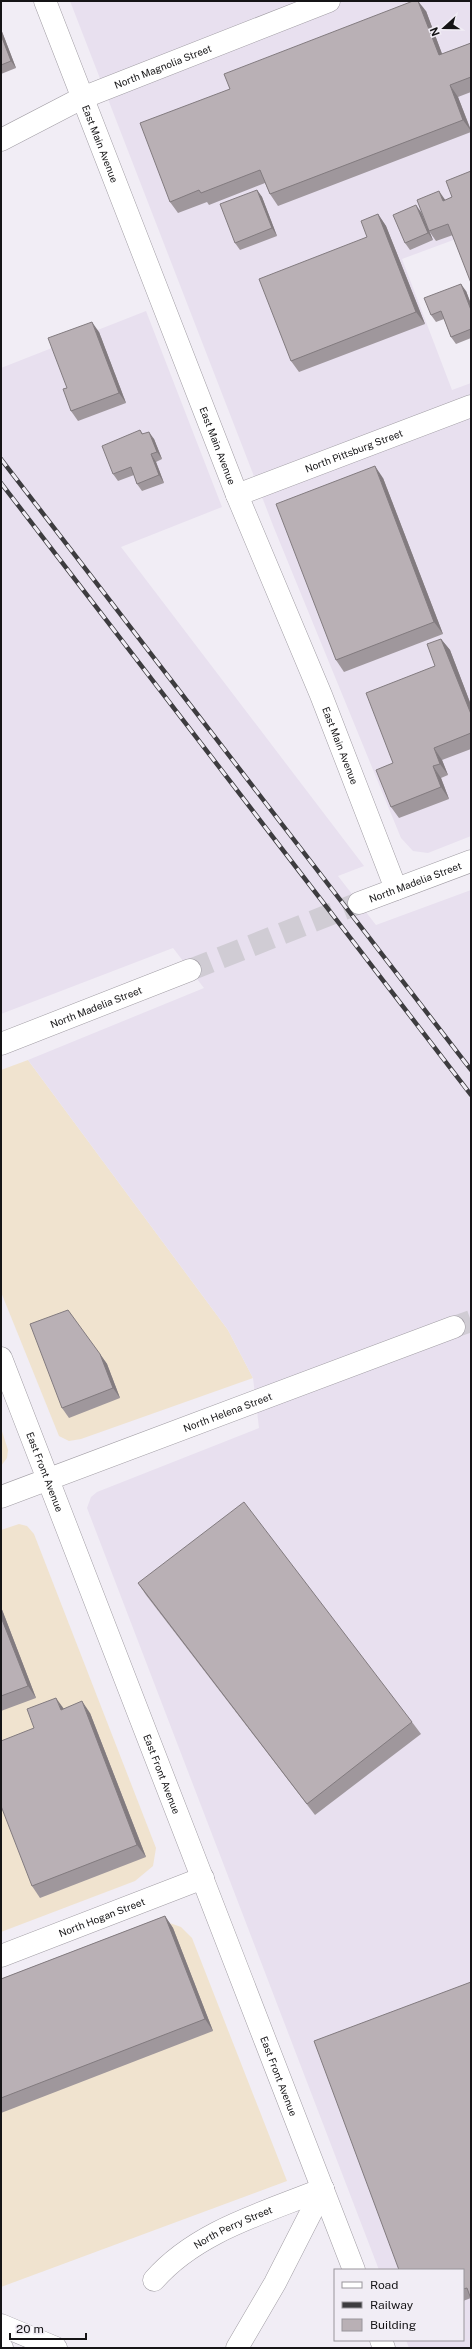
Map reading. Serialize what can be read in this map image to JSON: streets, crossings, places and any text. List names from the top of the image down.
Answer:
{
  "streets": {
    "street": [
      "North Magnolia Street",
      "East Main Avenue",
      "North Pittsburg Street",
      "North Madelia Street",
      "North Helena Street",
      "East Front Avenue",
      "North Hogan Street",
      "North Perry Street"
    ]
  },
  "crossings": [
    ["North Magnolia Street", "East Main Avenue"],
    ["East Main Avenue", "North Pittsburg Street"],
    ["East Main Avenue", "North Madelia Street"],
    ["North Helena Street", "East Front Avenue"],
    ["East Front Avenue", "North Hogan Street"],
    ["East Front Avenue", "North Perry Street"]
  ],
  "legend": ["Road", "Railway", "Building"],
  "scale_bar": "20 m",
  "north": "left"
}
